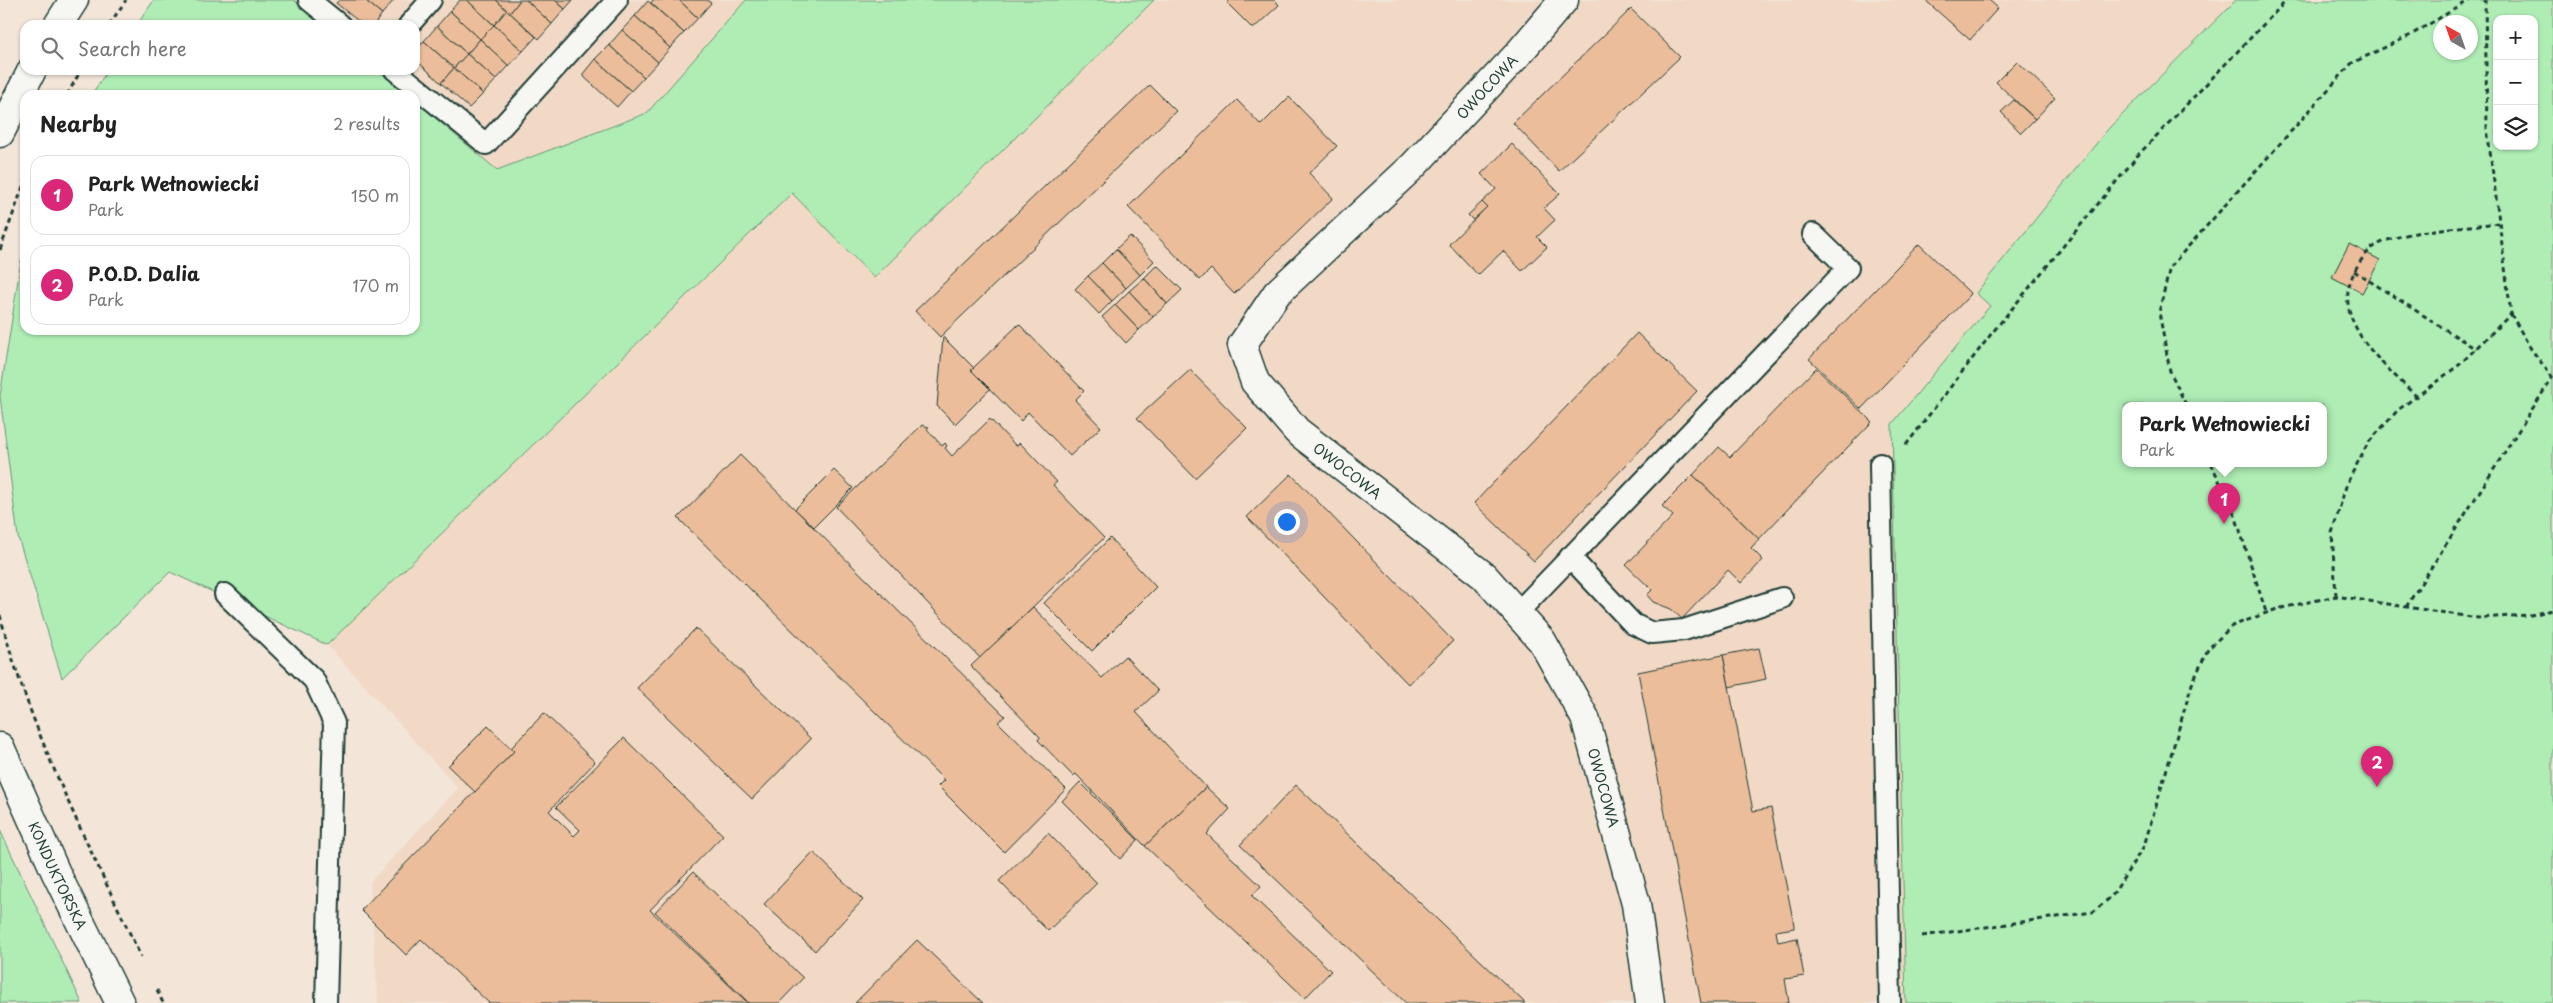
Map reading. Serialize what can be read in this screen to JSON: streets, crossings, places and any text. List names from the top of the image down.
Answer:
{
  "streets": {
    "street": ["OWOCOWA", "KONDUKTORSKA"]
  },
  "north": "top left",
  "page": {
    "map_buttons": ["+", "−"],
    "search": "Search here",
    "heading": ["Nearby", "2 results"],
    "list": [
      {
        "mark": "1",
        "name": "Park Wełnowiecki",
        "note": "Park",
        "value": "150 m"
      },
      {
        "mark": "2",
        "name": "P.O.D. Dalia",
        "note": "Park",
        "value": "170 m"
      }
    ],
    "popup": ["Park Wełnowiecki", "Park"],
    "pins": ["1", "2"]
  }
}
